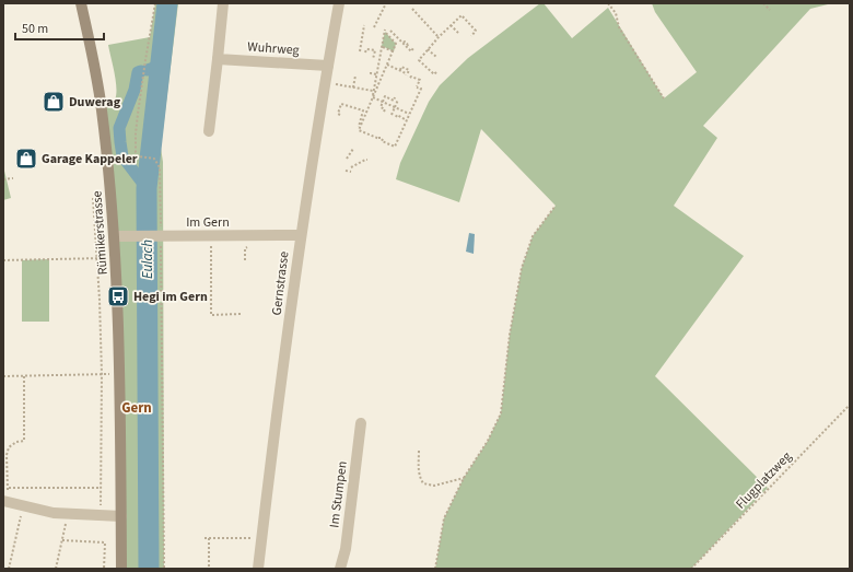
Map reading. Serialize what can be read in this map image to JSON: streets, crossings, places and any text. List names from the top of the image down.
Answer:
{
  "streets": {
    "main road": ["Rümikerstrasse"],
    "street": [
      "Wuhrweg",
      "Im Gern",
      "Gernstrasse",
      "Im Stumpen"
    ],
    "path": ["Flugplatzweg"]
  },
  "crossings": [
    ["Wuhrweg", "Gernstrasse"],
    ["Im Gern", "Rümikerstrasse"],
    ["Im Gern", "Gernstrasse"]
  ],
  "districts": ["Gern"],
  "water": ["Eulach"],
  "places": {
    "shop": ["Duwerag", "Garage Kappeler"],
    "bus stop": ["Hegi im Gern"]
  },
  "scale_bar": "50 m"
}
